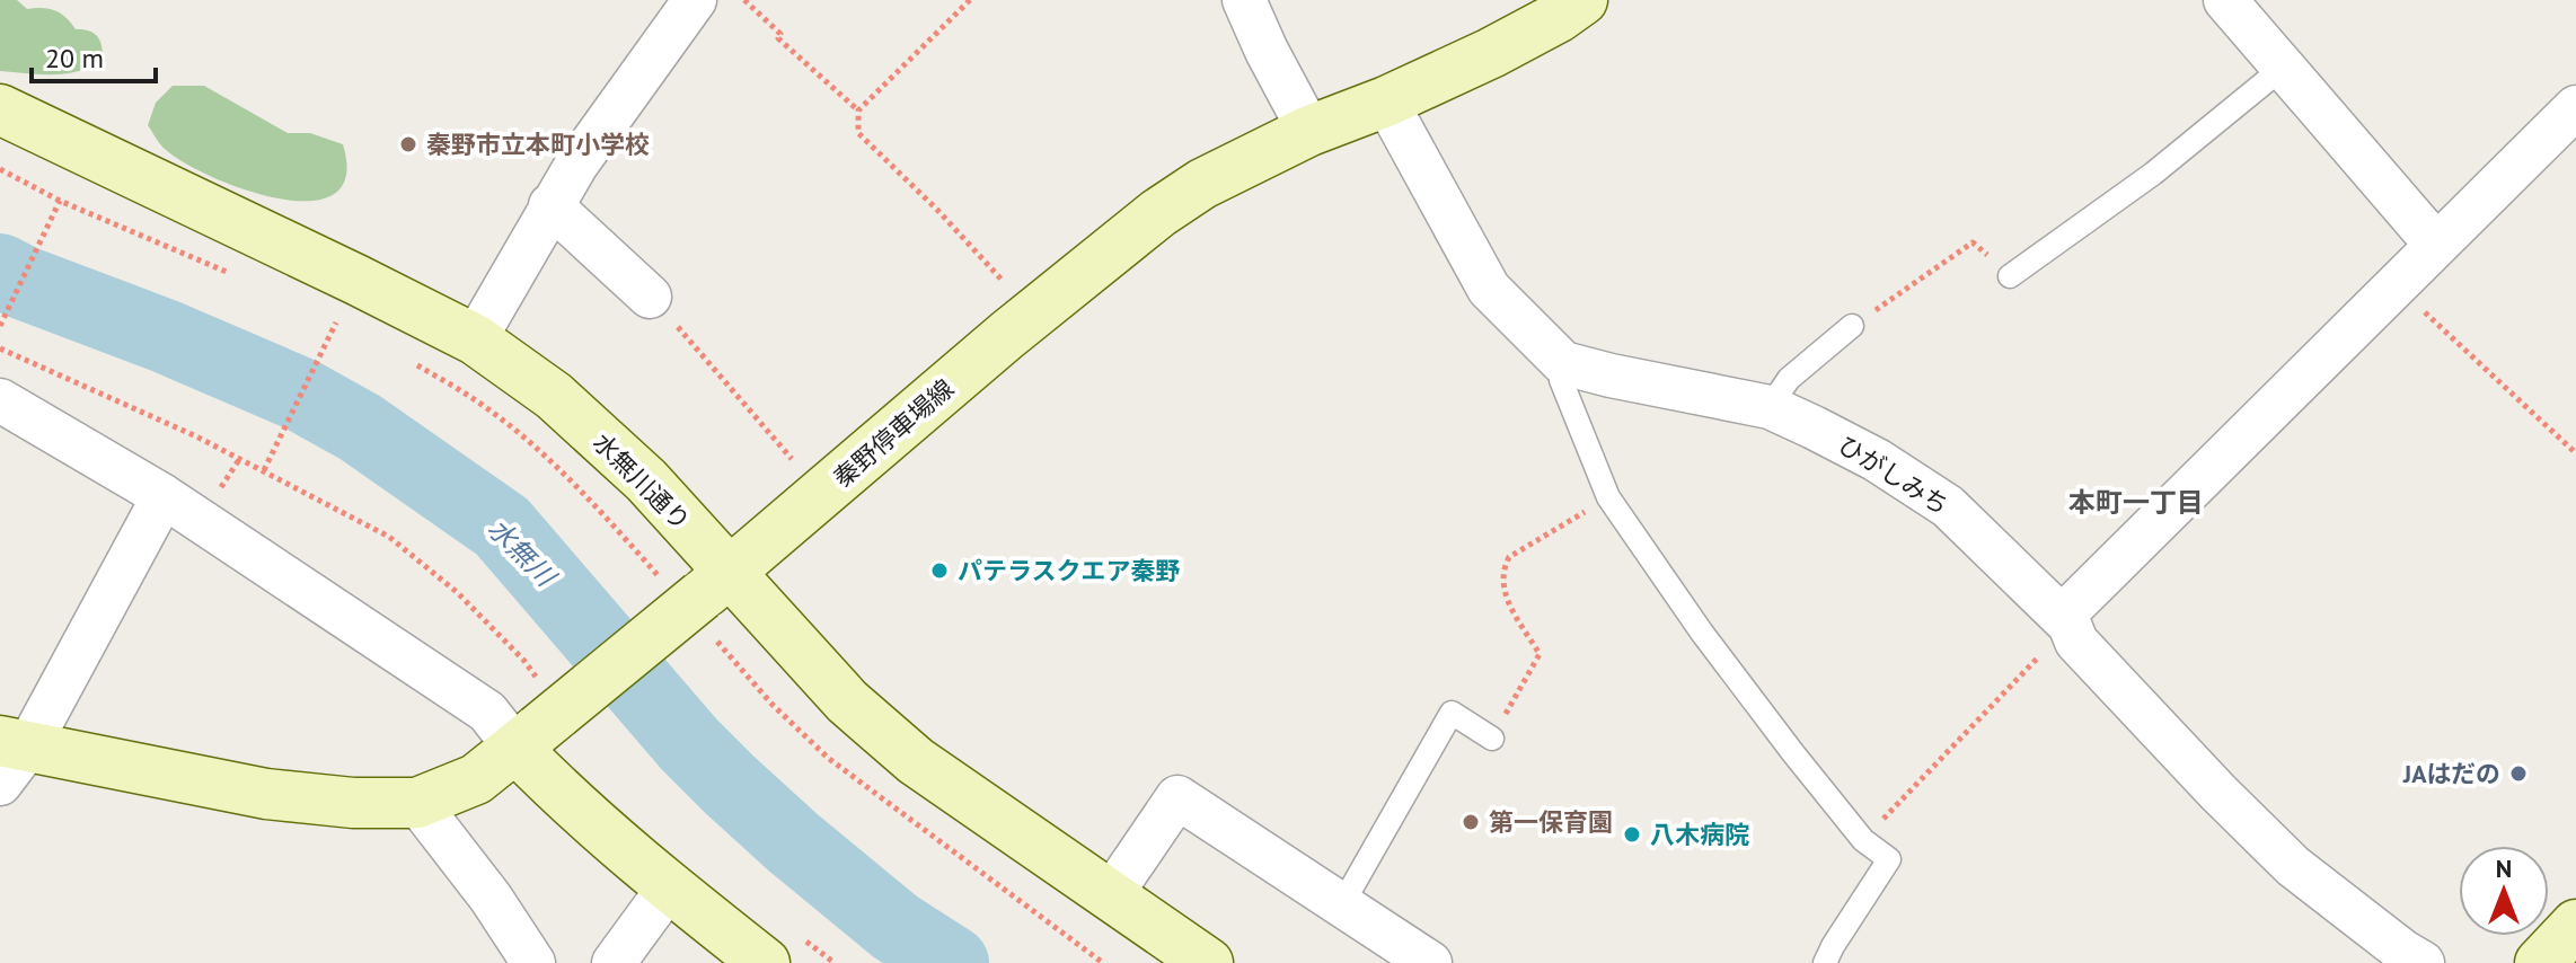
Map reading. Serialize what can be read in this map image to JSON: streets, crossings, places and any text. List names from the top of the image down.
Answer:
{
  "streets": {
    "street": ["秦野停車場線", "ひがしみち", "水無川通り"]
  },
  "crossings": [
    ["秦野停車場線", "水無川通り"]
  ],
  "districts": ["本町一丁目"],
  "water": ["水無川"],
  "places": [
    "秦野市立本町小学校",
    "パテラスクエア秦野",
    "JAはだの",
    "第一保育園",
    "八木病院"
  ],
  "scale_bar": "20 m",
  "north": "top"
}
